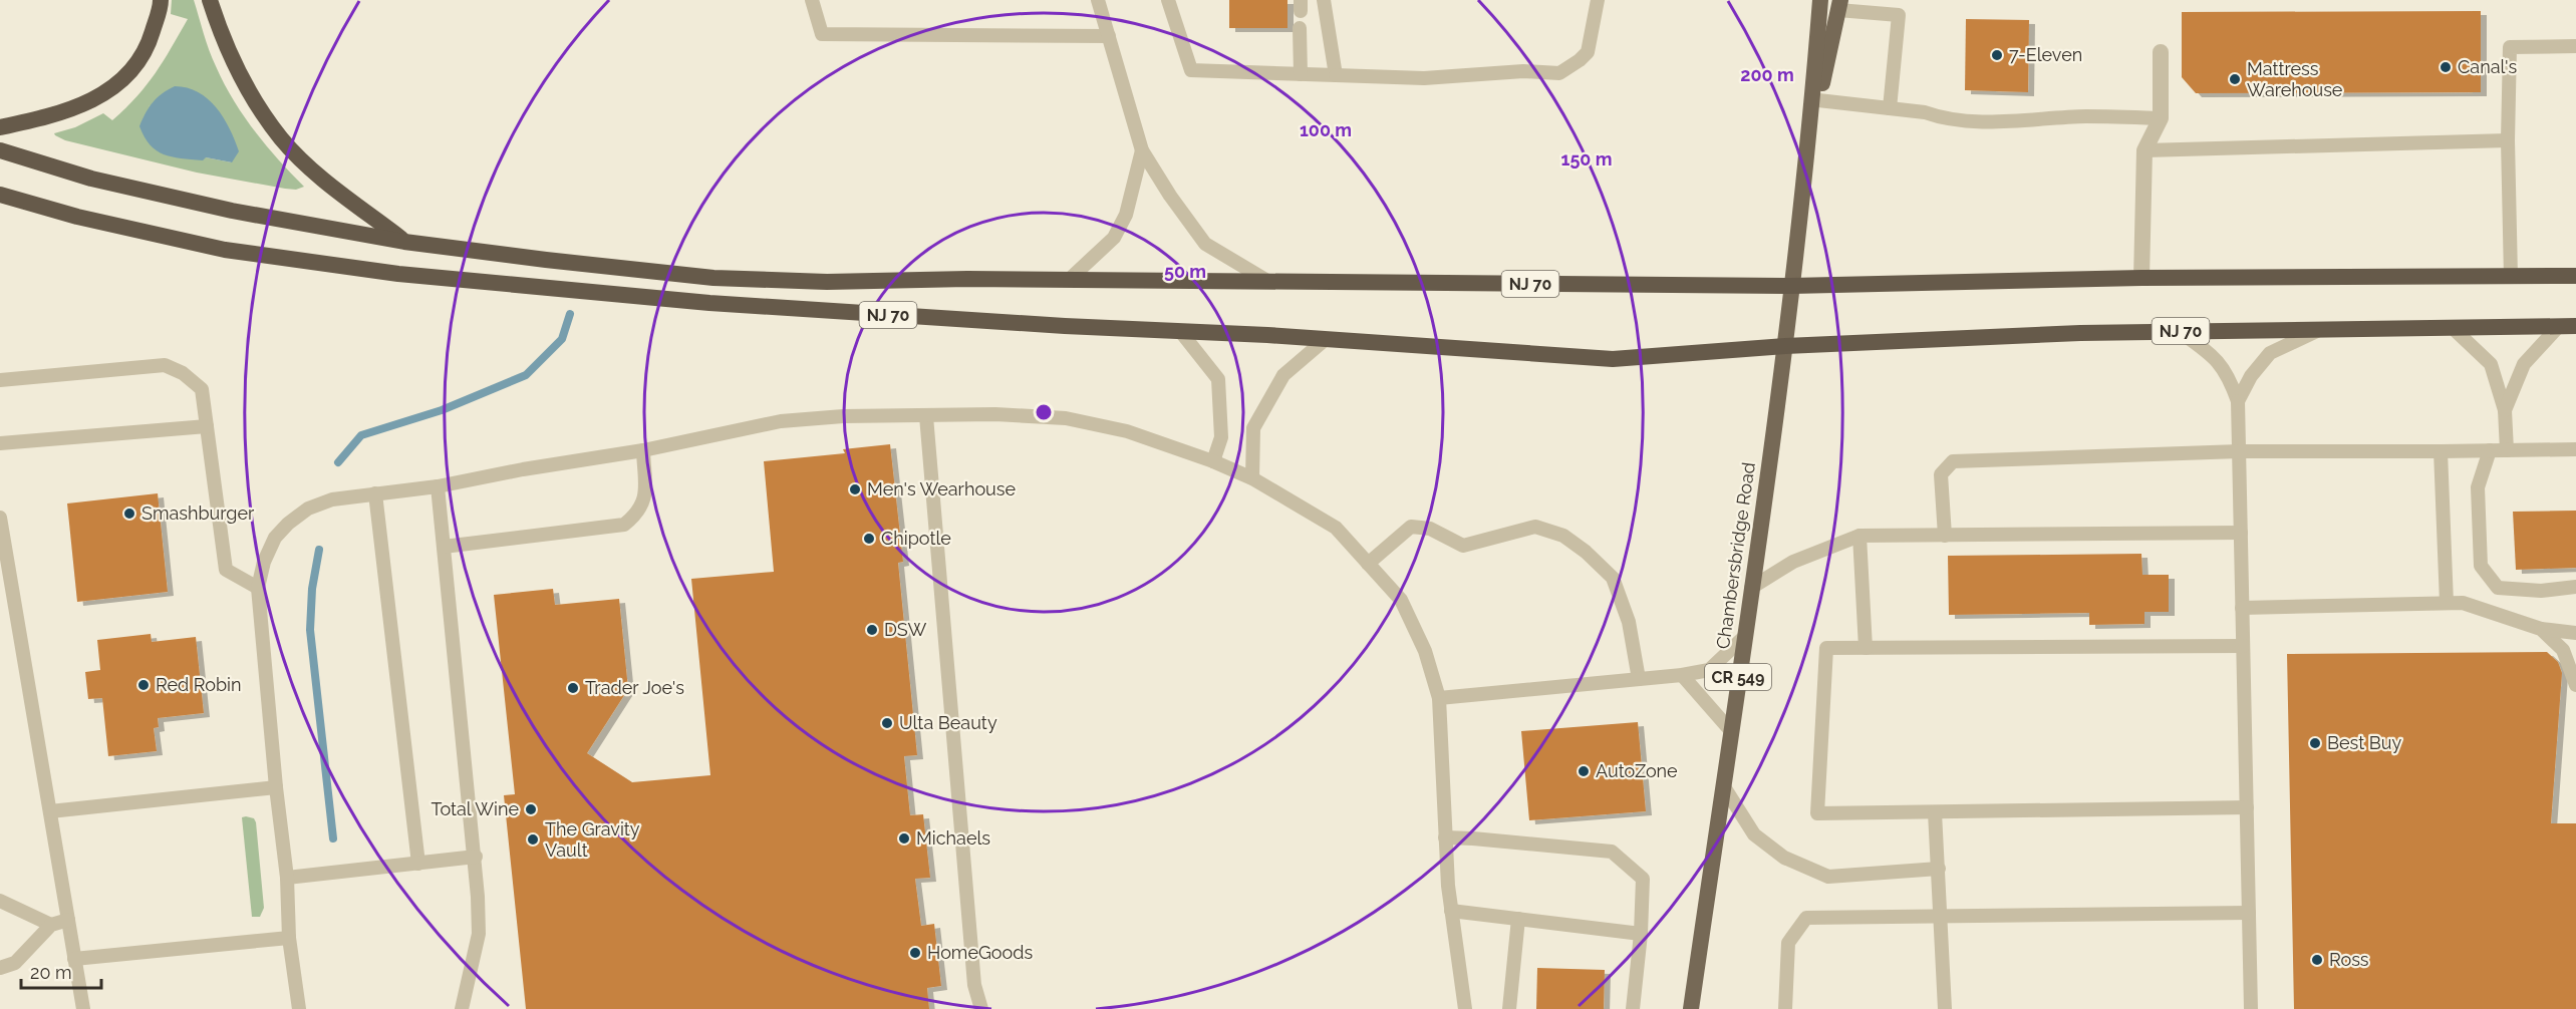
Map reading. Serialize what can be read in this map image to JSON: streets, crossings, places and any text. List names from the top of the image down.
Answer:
{
  "streets": {
    "highway": ["NJ 70"],
    "main road": ["Chambersbridge Road", "CR 549"]
  },
  "crossings": [
    ["NJ 70", "Chambersbridge Road"]
  ],
  "places": [
    "7-Eleven",
    "Canal's",
    "Mattress Warehouse",
    "Men's Wearhouse",
    "Smashburger",
    "Chipotle",
    "DSW",
    "Red Robin",
    "Trader Joe's",
    "Ulta Beauty",
    "Best Buy",
    "AutoZone",
    "Total Wine",
    "Michaels",
    "The Gravity Vault",
    "HomeGoods",
    "Ross"
  ],
  "scale_bar": "20 m",
  "rings": [
    "200 m",
    "100 m",
    "150 m",
    "50 m"
  ]
}
